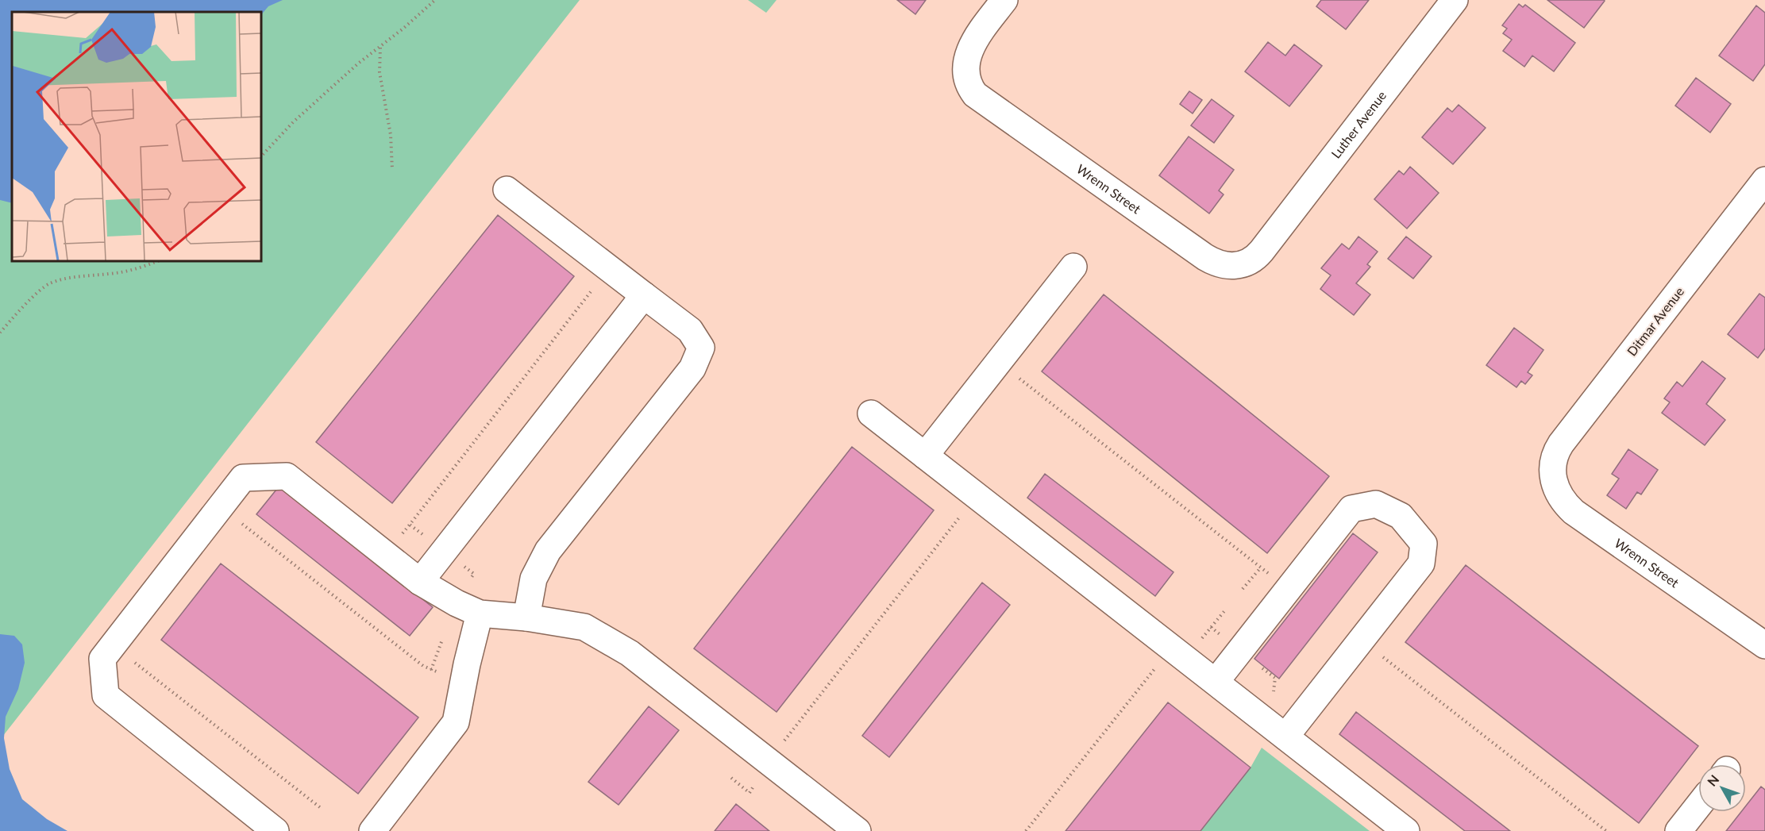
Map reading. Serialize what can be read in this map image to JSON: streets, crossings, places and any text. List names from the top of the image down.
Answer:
{
  "streets": {
    "street": ["Luther Avenue", "Wrenn Street", "Ditmar Avenue"]
  },
  "crossings": [
    ["Luther Avenue", "Wrenn Street"],
    ["Wrenn Street", "Ditmar Avenue"]
  ],
  "north": "top left"
}
